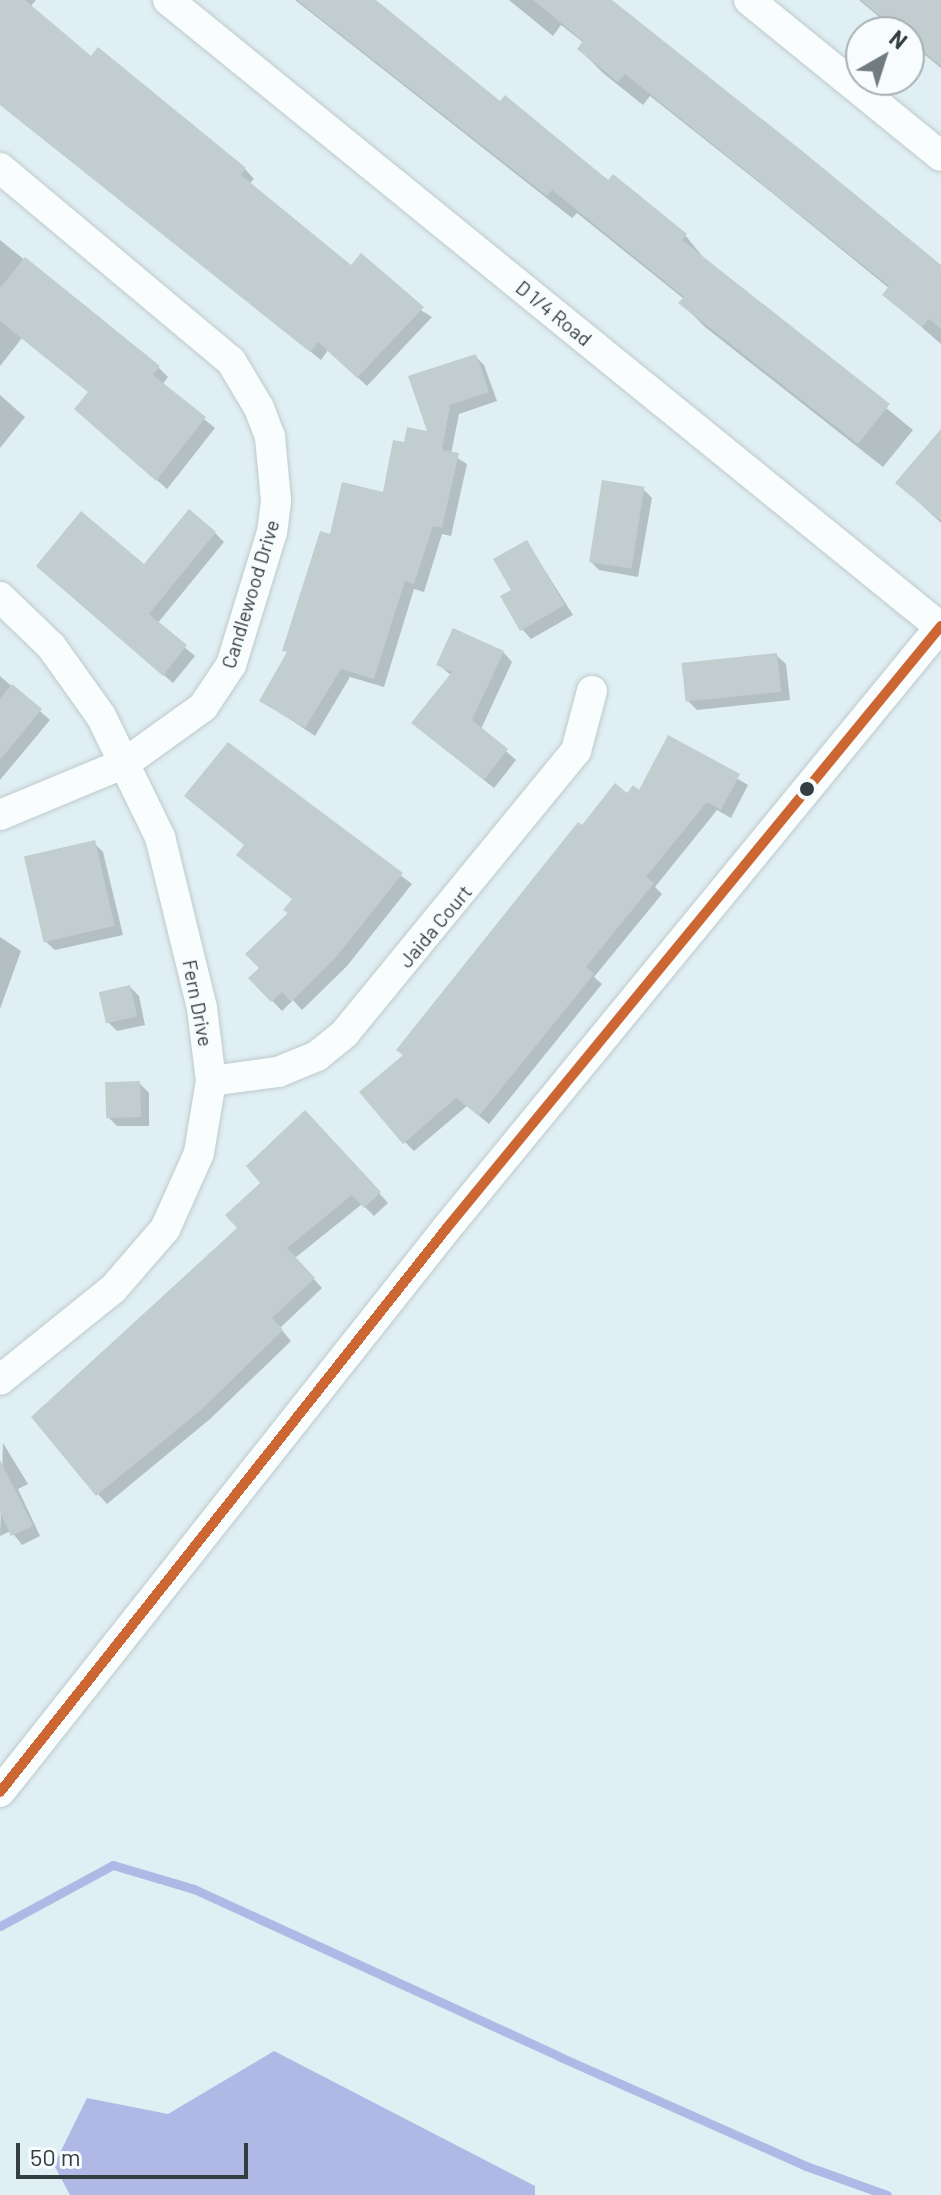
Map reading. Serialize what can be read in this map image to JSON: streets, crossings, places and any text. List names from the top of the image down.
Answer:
{
  "streets": {
    "street": [
      "D 1/4 Road",
      "Candlewood Drive",
      "Jaida Court",
      "Fern Drive"
    ]
  },
  "crossings": [
    ["Candlewood Drive", "Fern Drive"],
    ["Jaida Court", "Fern Drive"]
  ],
  "scale_bar": "50 m",
  "north": "top right"
}
